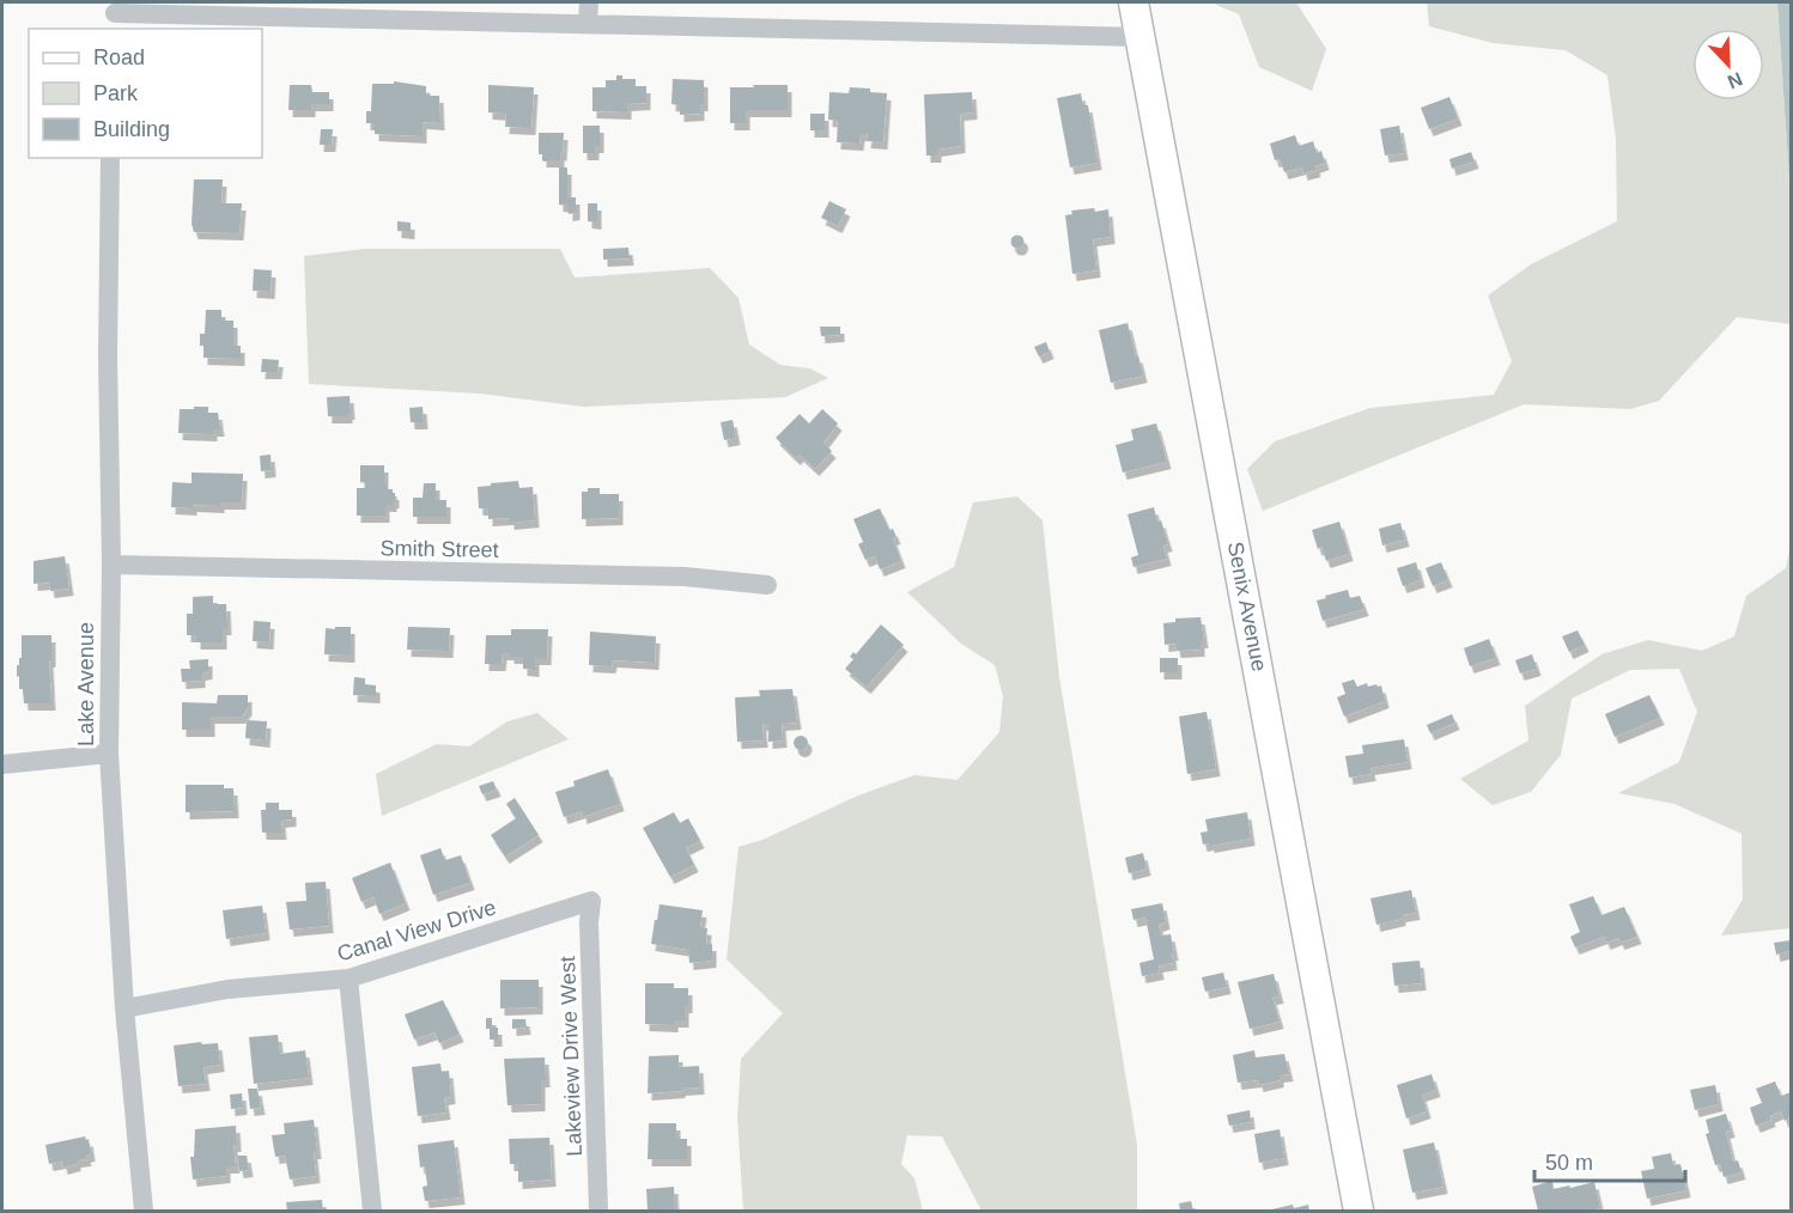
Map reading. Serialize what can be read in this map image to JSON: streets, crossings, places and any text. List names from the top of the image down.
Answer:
{
  "streets": {
    "street": [
      "Smith Street",
      "Senix Avenue",
      "Lake Avenue",
      "Canal View Drive",
      "Lakeview Drive West"
    ]
  },
  "crossings": [
    ["Smith Street", "Lake Avenue"],
    ["Lake Avenue", "Canal View Drive"],
    ["Canal View Drive", "Lakeview Drive West"]
  ],
  "legend": ["Road", "Park", "Building"],
  "scale_bar": "50 m",
  "north": "bottom right"
}
